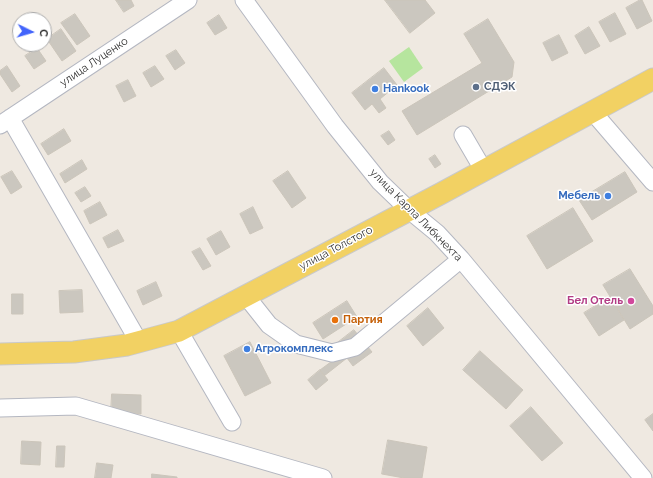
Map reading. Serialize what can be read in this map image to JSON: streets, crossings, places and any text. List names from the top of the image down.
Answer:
{
  "streets": {
    "main road": ["улица Толстого"],
    "street": ["улица Луценко", "улица Карла Либкнехта"]
  },
  "crossings": [
    ["улица Карла Либкнехта", "улица Толстого"]
  ],
  "places": [
    "СДЭК",
    "Hankook",
    "Мебель",
    "Бел Отель",
    "Партия",
    "Агрокомплекс"
  ],
  "north": "right"
}
